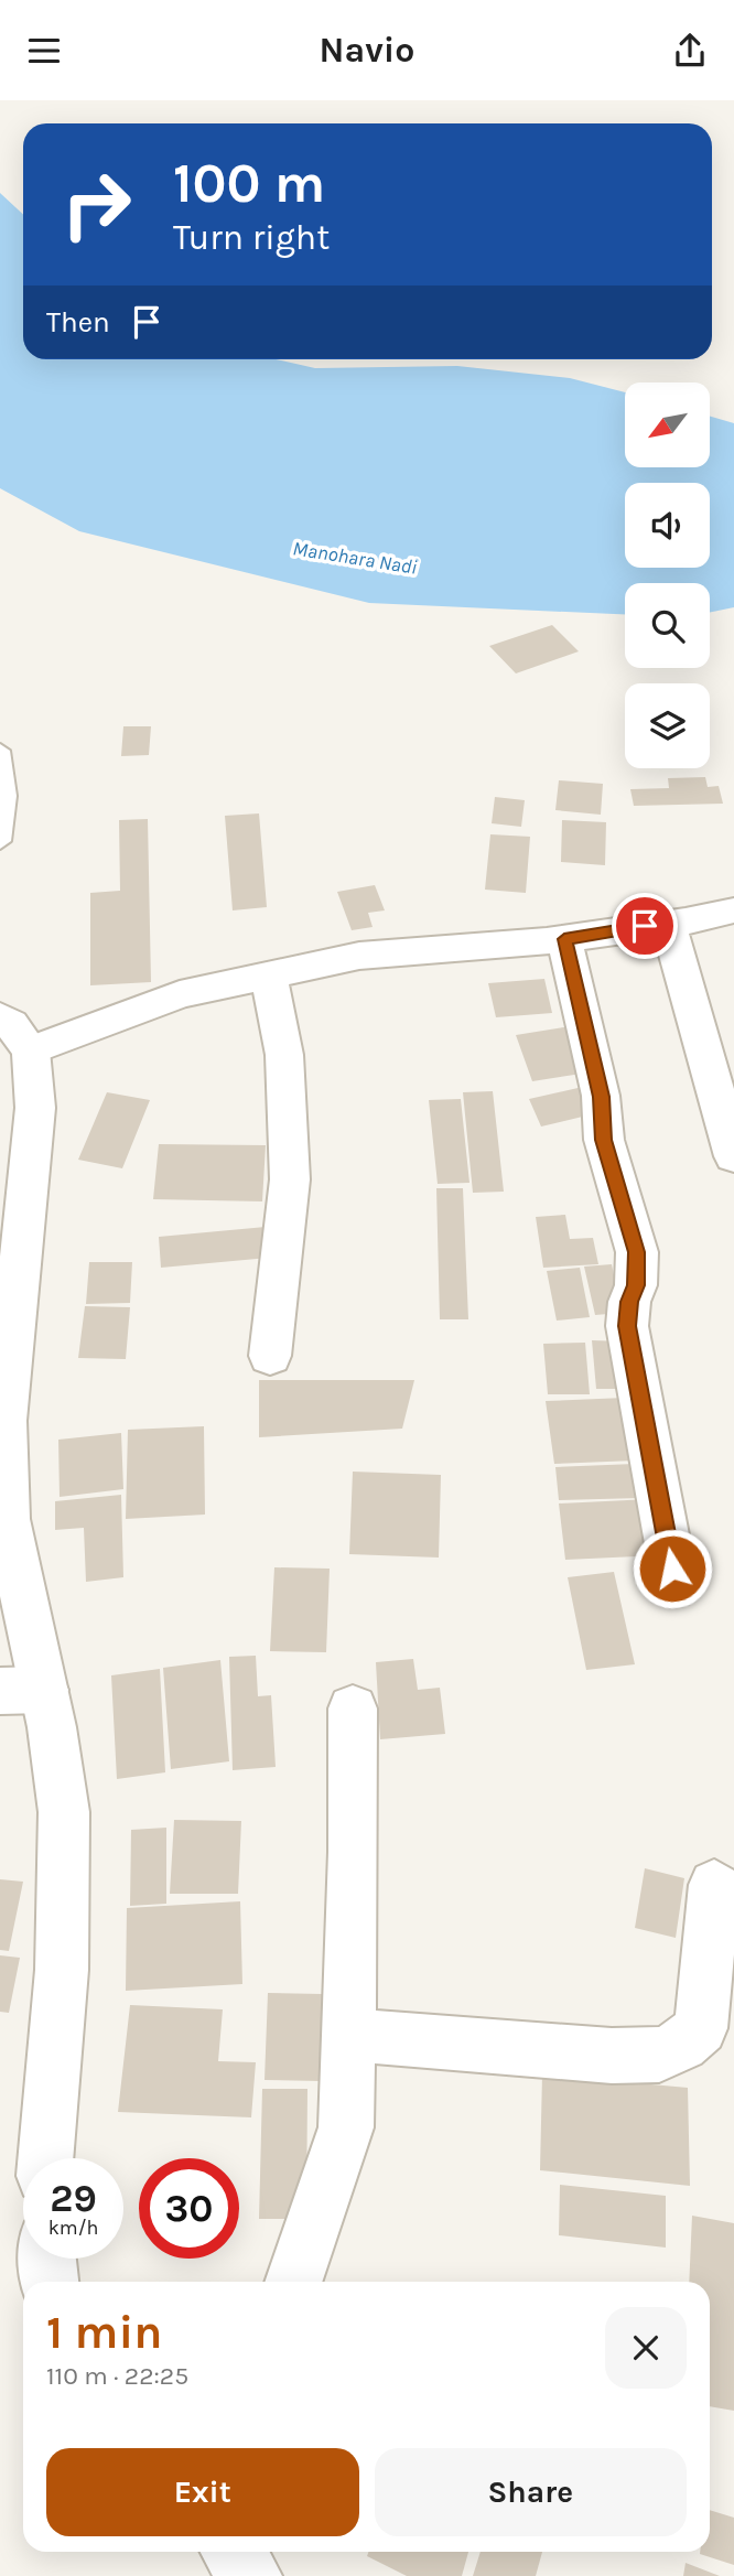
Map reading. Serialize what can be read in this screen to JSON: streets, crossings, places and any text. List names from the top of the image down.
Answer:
{
  "water": ["Manohara Nadi"],
  "north": "bottom left",
  "page": {
    "header": "Navio",
    "turn": ["100 m", "Turn right"],
    "then": "Then",
    "speed": "29 km/h",
    "limit": "30",
    "heading": ["1 min", "110 m · 22:25"],
    "buttons": ["Exit", "Share"]
  }
}
